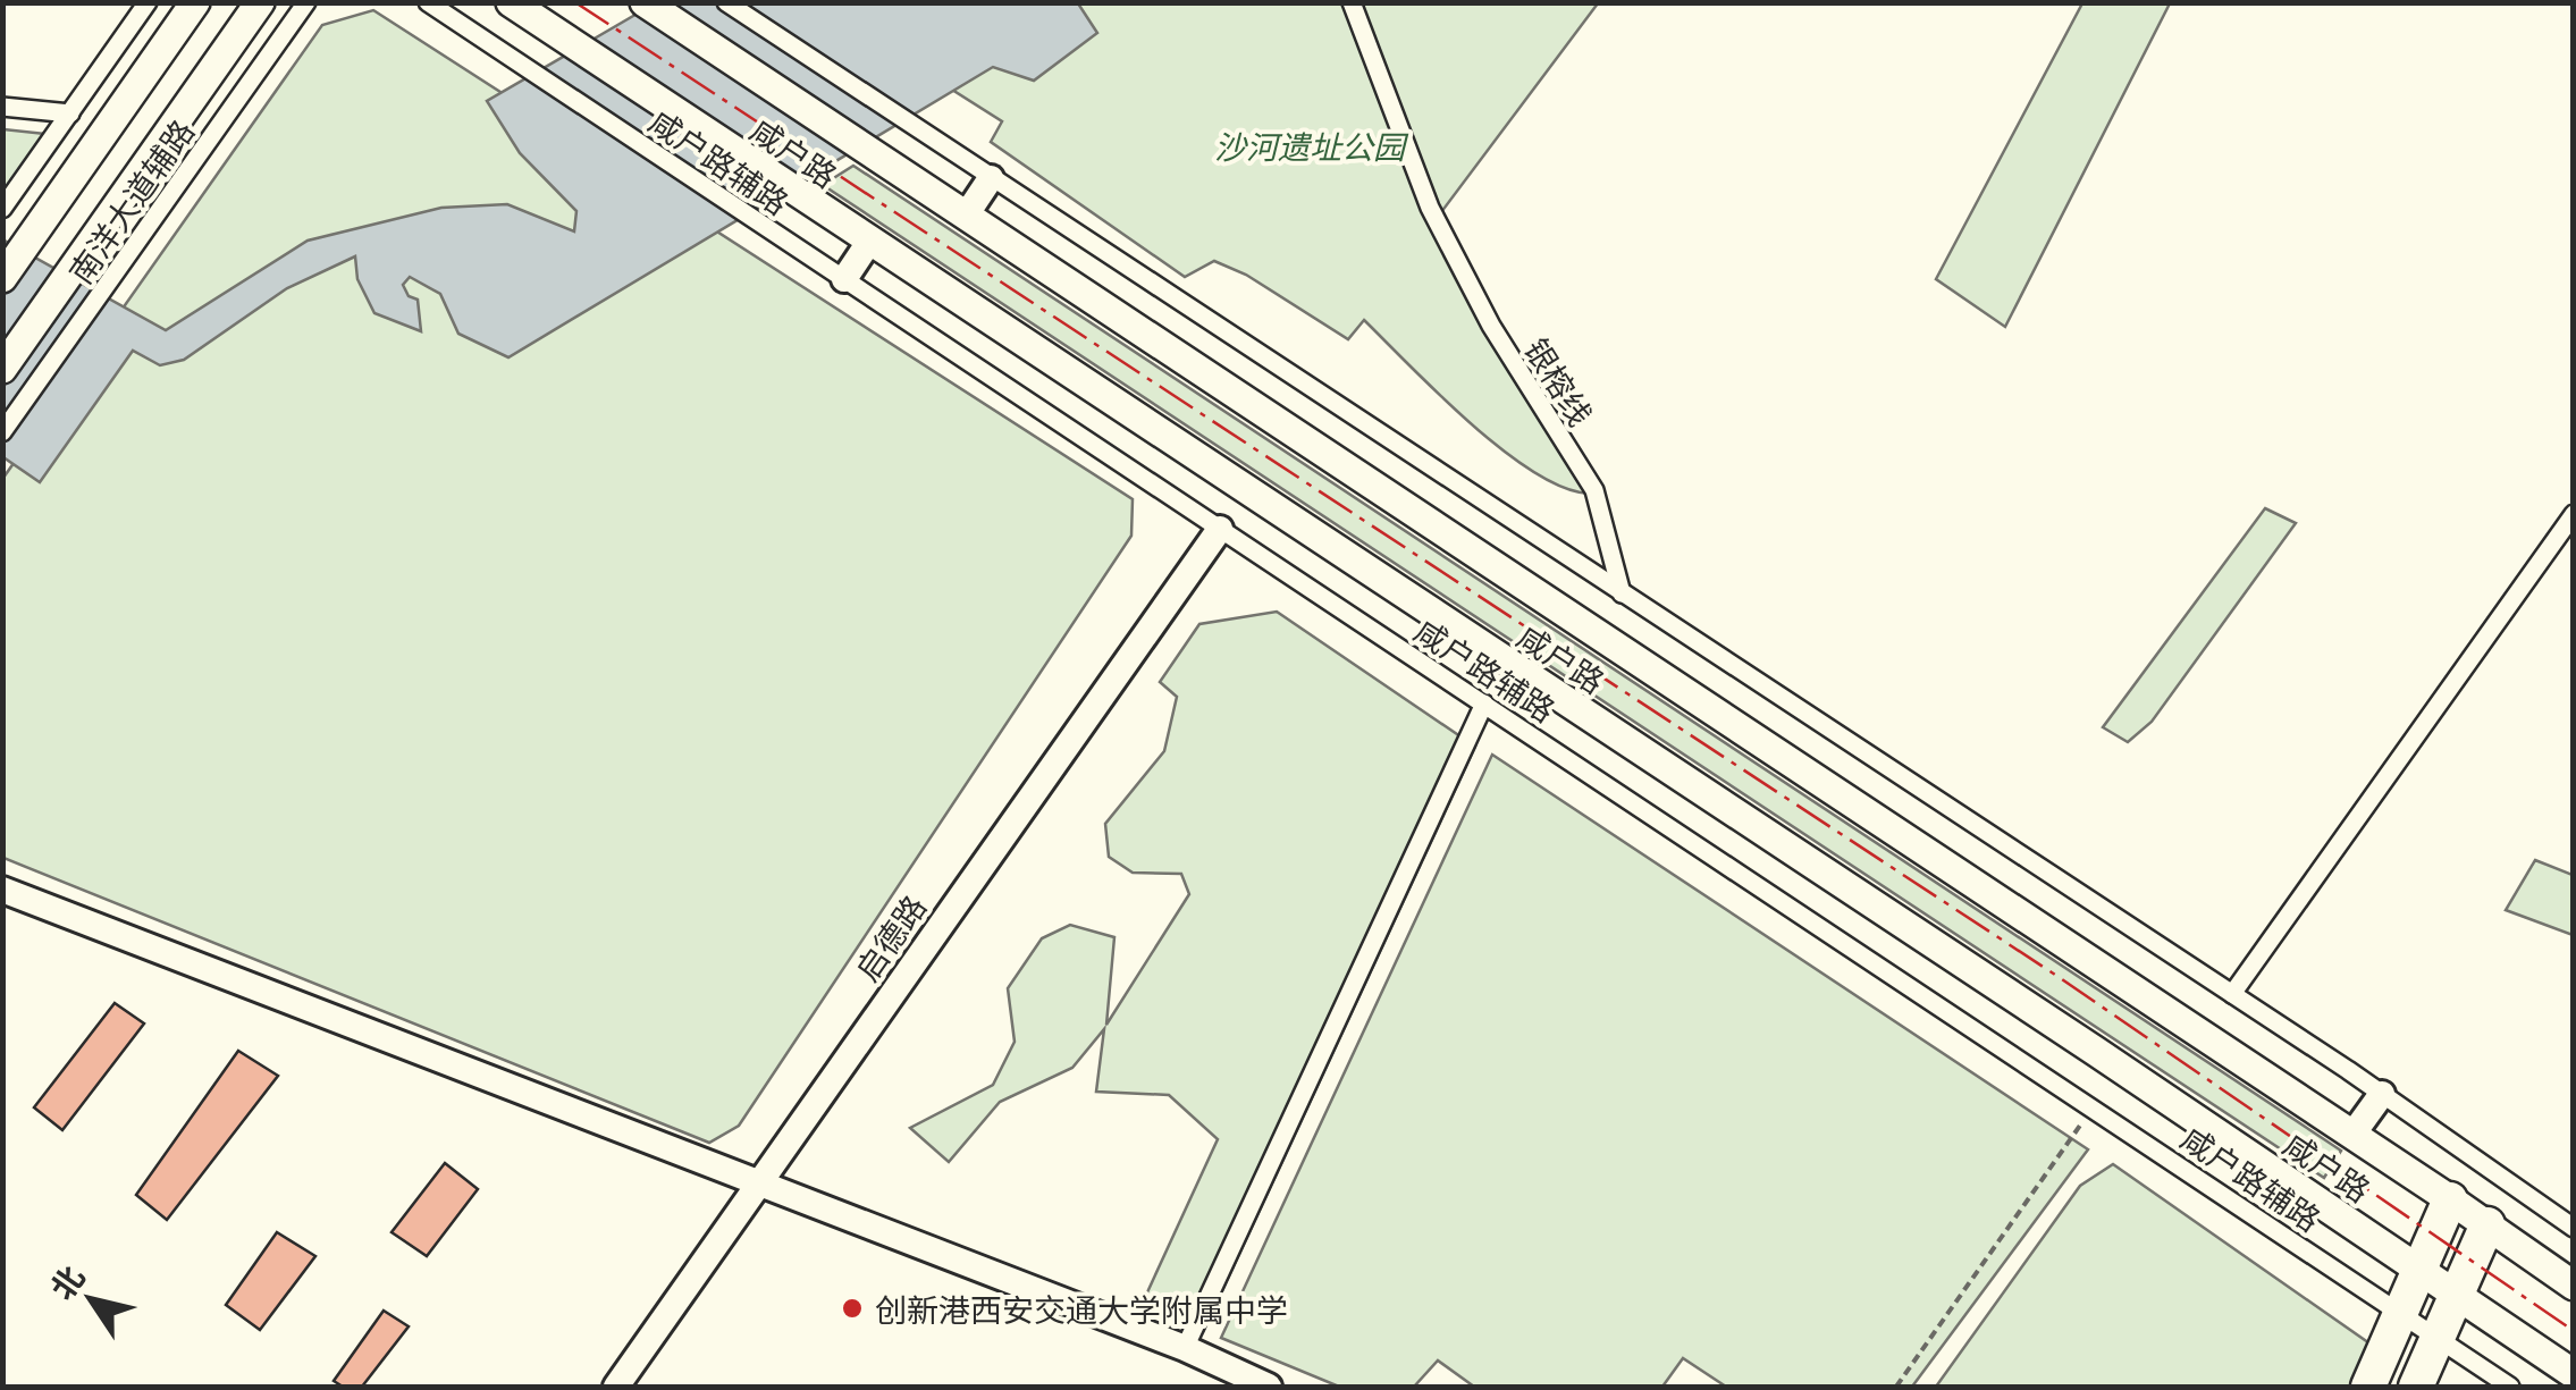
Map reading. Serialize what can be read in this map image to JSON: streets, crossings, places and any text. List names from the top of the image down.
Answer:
{
  "streets": {
    "main road": ["咸户路"],
    "street": [
      "咸户路辅路",
      "南洋大道辅路",
      "银榕线",
      "启德路"
    ]
  },
  "crossings": [
    ["咸户路辅路", "启德路"]
  ],
  "parks": ["沙河遗址公园"],
  "places": ["创新港西安交通大学附属中学"],
  "north": "top left"
}
